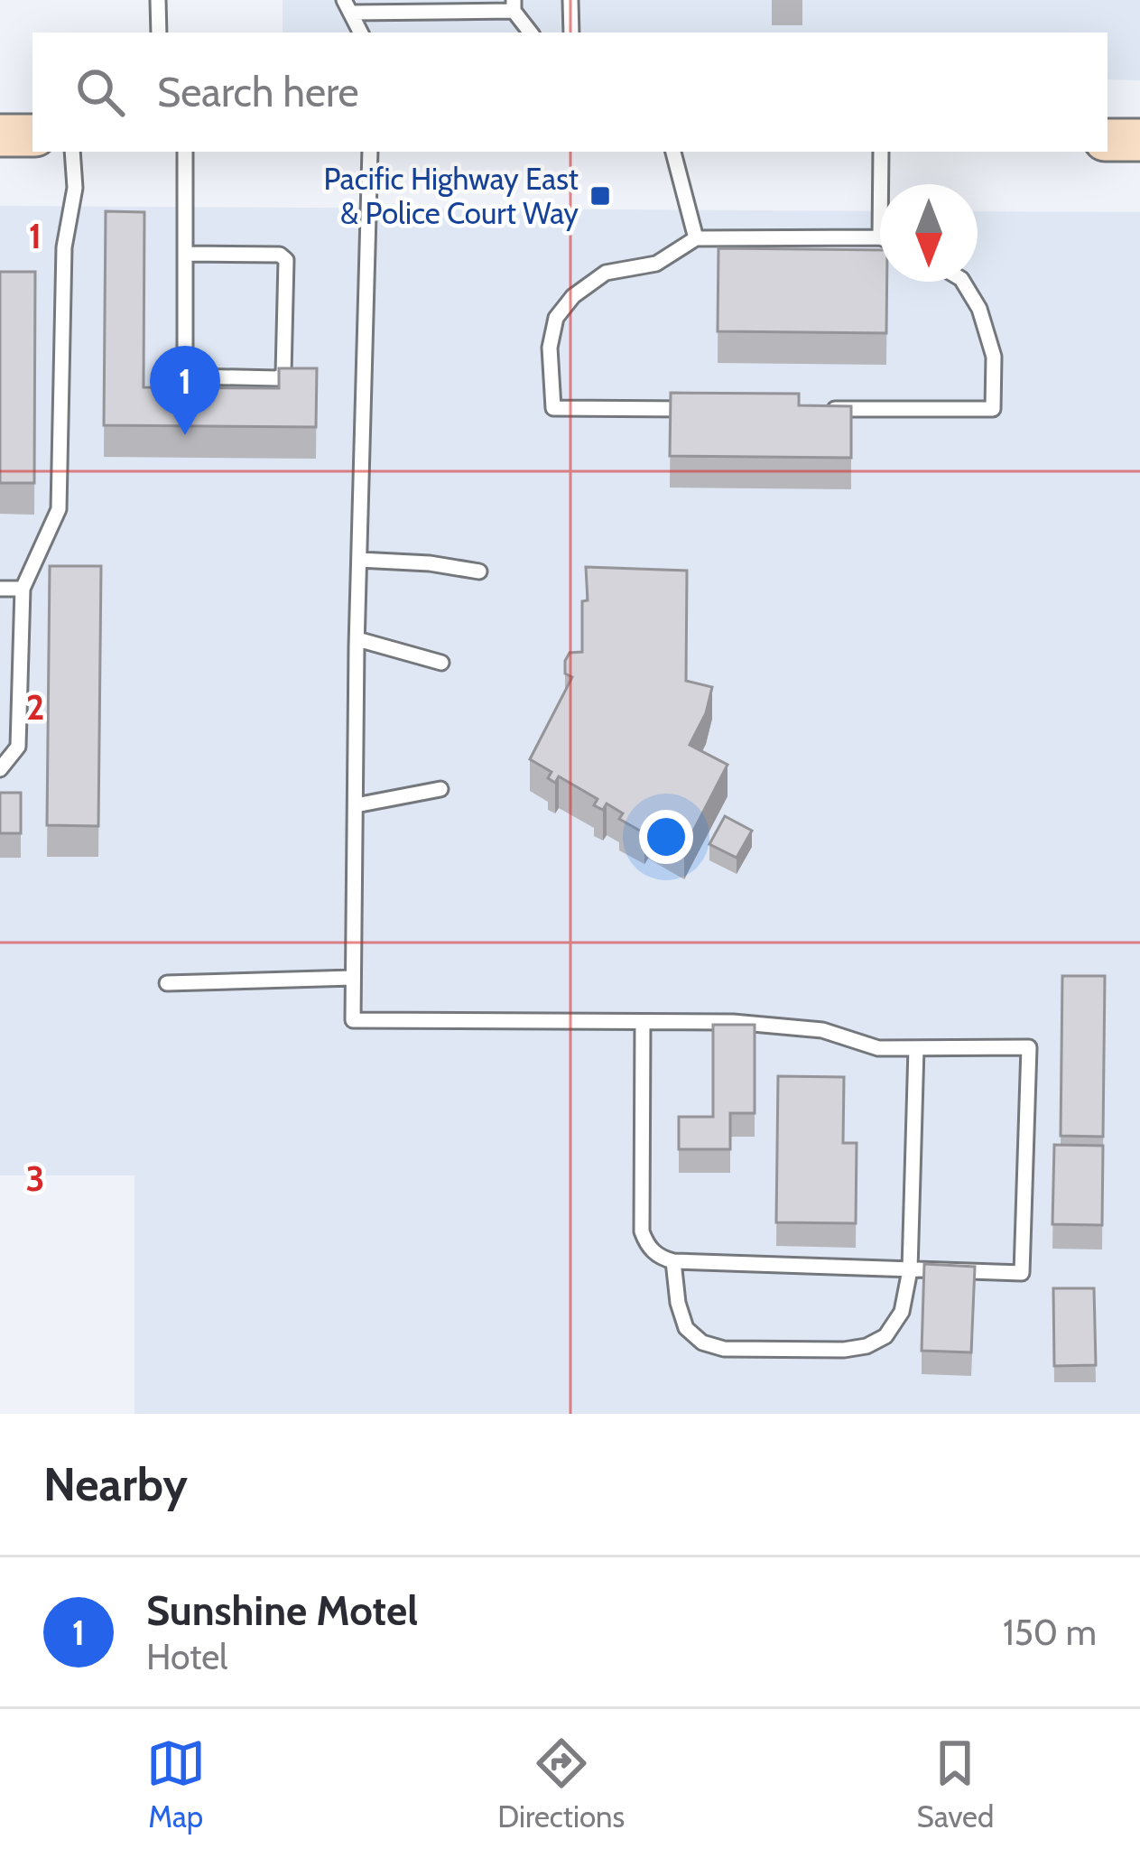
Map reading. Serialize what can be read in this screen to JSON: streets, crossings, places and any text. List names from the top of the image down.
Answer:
{
  "places": {
    "transit": ["Pacific Highway East & Police Court Way"]
  },
  "north": "bottom",
  "page": {
    "search": "Search here",
    "pins": "1",
    "heading": "Nearby",
    "list": [
      {
        "mark": "1",
        "name": "Sunshine Motel",
        "note": "Hotel",
        "value": "150 m"
      }
    ],
    "nav": ["Map", "Directions", "Saved"]
  },
  "grid": {
    "rows": ["1", "2", "3"]
  }
}
